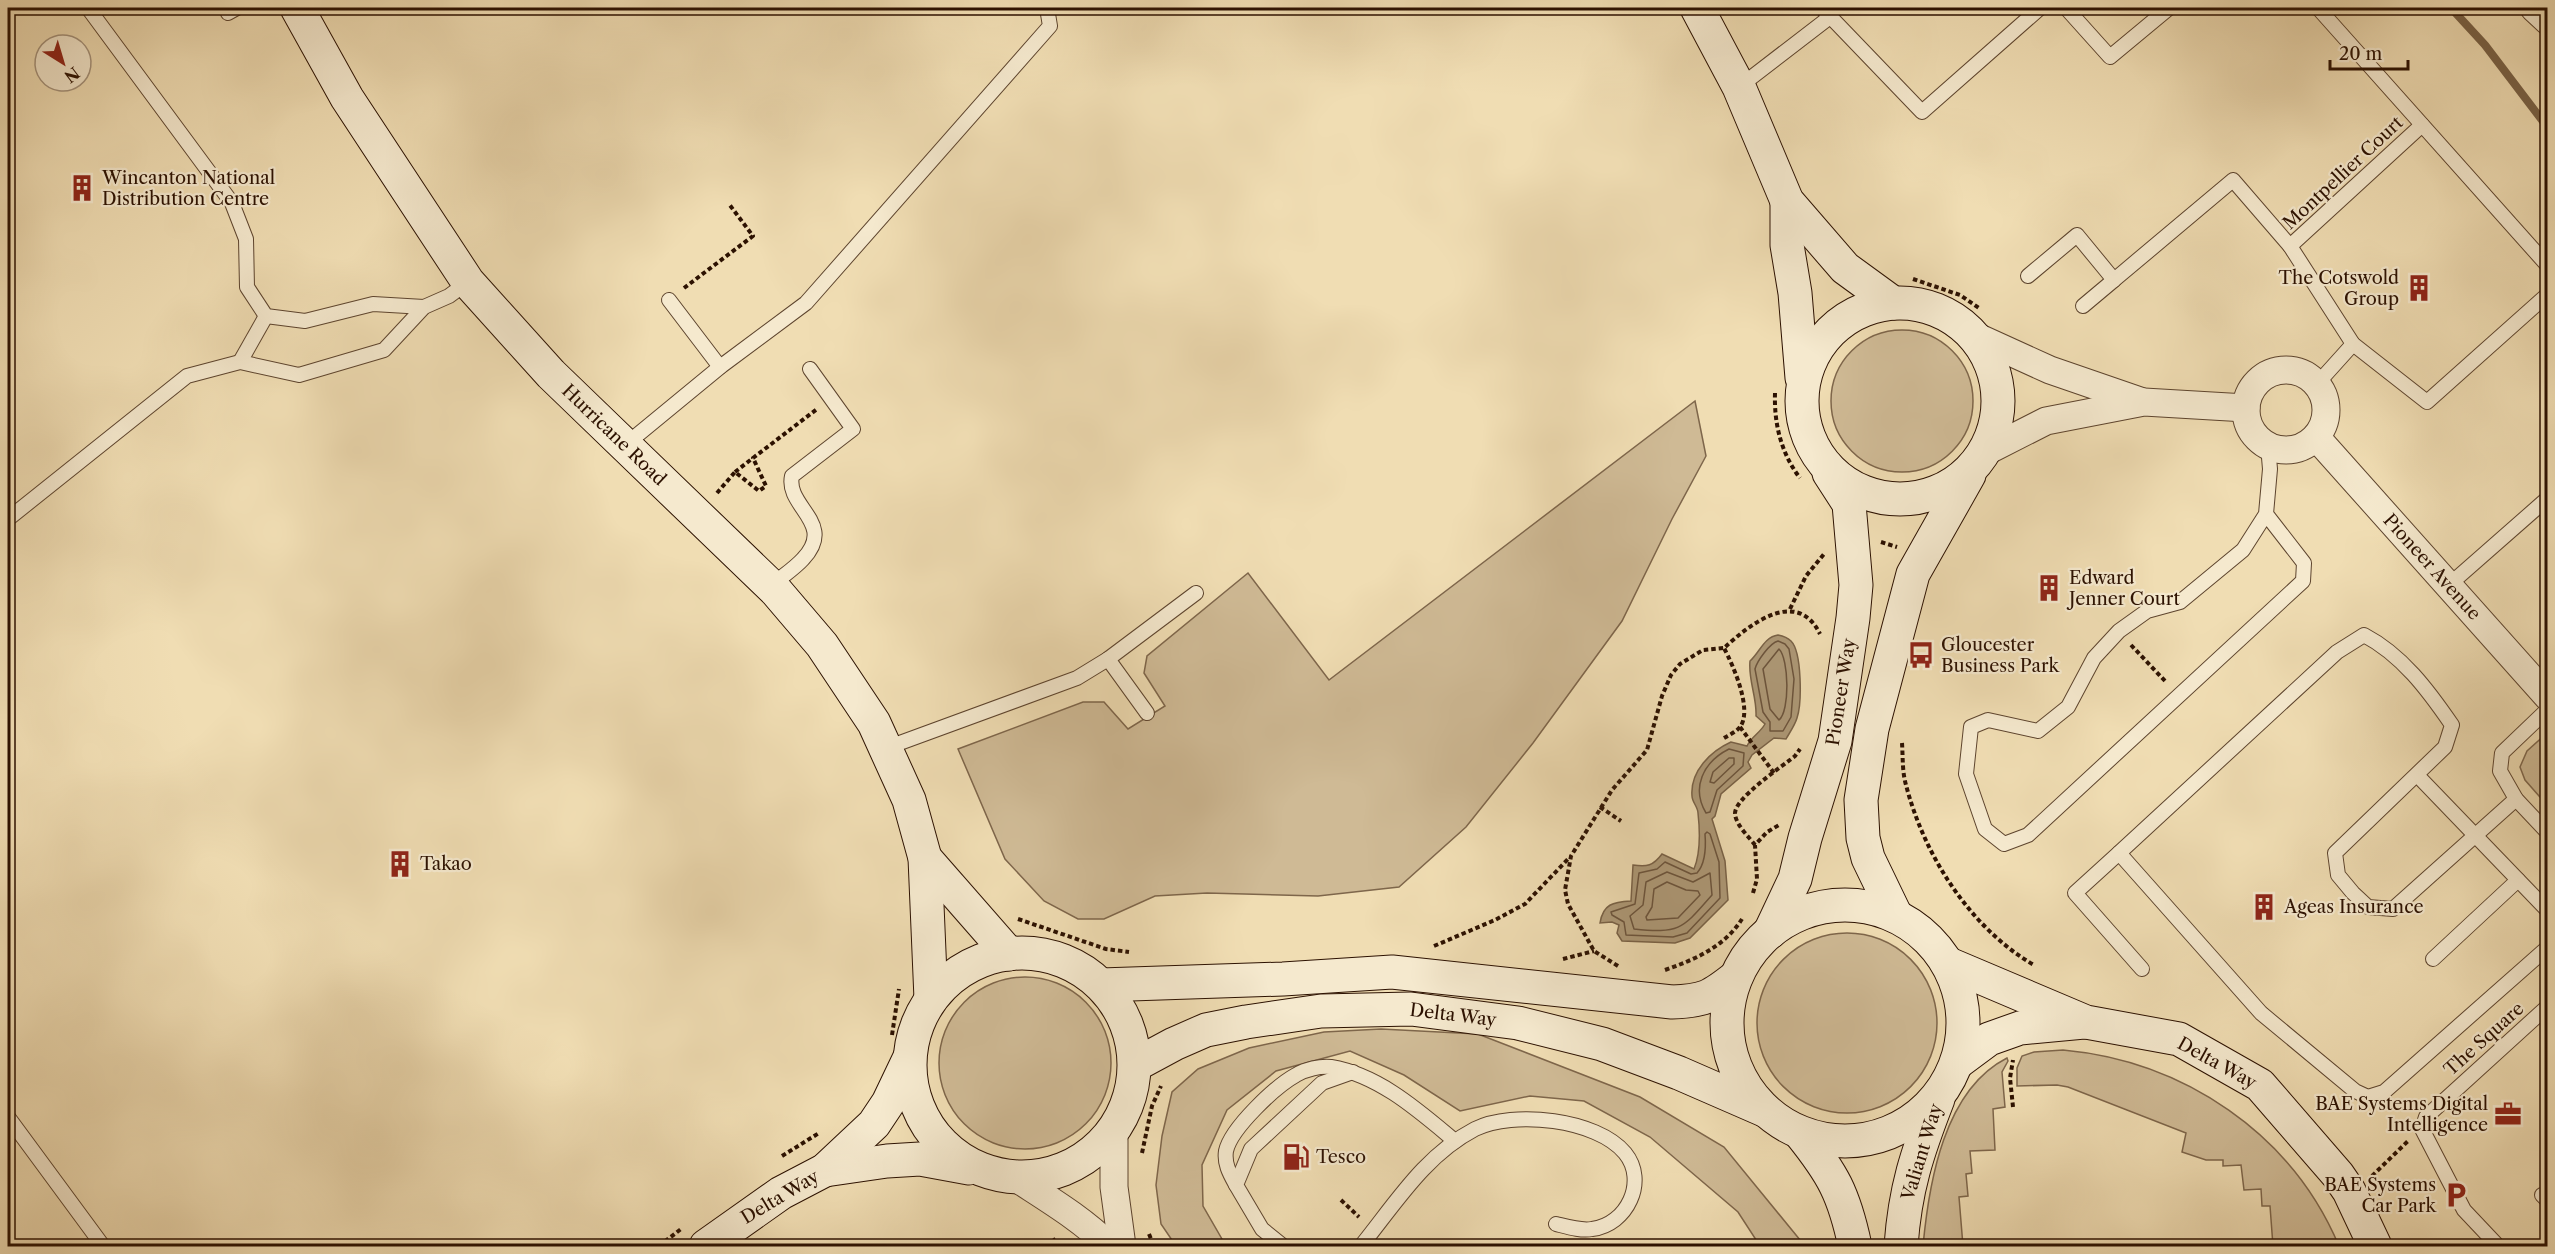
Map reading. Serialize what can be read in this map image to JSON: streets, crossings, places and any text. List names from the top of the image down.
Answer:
{
  "streets": {
    "street": [
      "Hurricane Road",
      "Pioneer Avenue",
      "Pioneer Way",
      "Delta Way",
      "Valiant Way"
    ],
    "lane": ["Montpellier Court", "The Square"]
  },
  "places": {
    "building": [
      "Wincanton National Distribution Centre",
      "The Cotswold Group",
      "Edward Jenner Court",
      "Takao",
      "Ageas Insurance"
    ],
    "bus stop": ["Gloucester Business Park"],
    "office": ["BAE Systems Digital Intelligence"],
    "fuel station": ["Tesco"],
    "parking": ["BAE Systems Car Park"]
  },
  "scale_bar": "20 m",
  "north": "bottom right"
}
